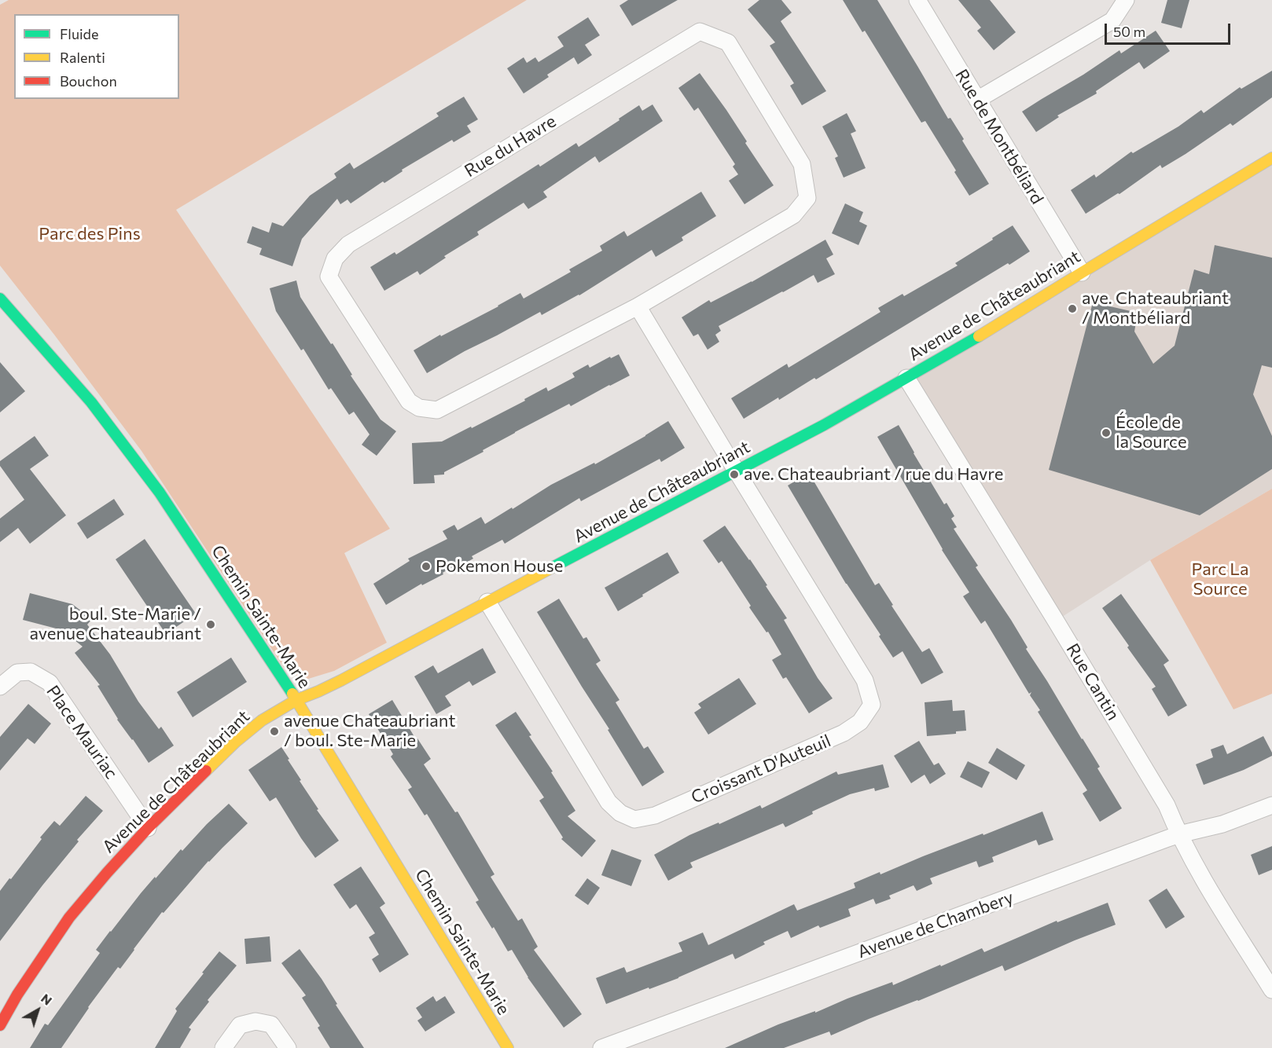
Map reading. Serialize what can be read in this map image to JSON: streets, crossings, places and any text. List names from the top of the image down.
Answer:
{
  "streets": {
    "street": [
      "Rue de Montbéliard",
      "Rue du Havre",
      "Avenue de Châteaubriant",
      "Chemin Sainte-Marie",
      "Rue Cantin",
      "Place Mauriac",
      "Croissant D'Auteuil",
      "Avenue de Chambery"
    ]
  },
  "crossings": [
    ["Rue de Montbéliard", "Avenue de Châteaubriant"],
    ["Avenue de Châteaubriant", "Chemin Sainte-Marie"],
    ["Avenue de Châteaubriant", "Rue Cantin"],
    ["Avenue de Châteaubriant", "Place Mauriac"],
    ["Avenue de Châteaubriant", "Croissant D'Auteuil"],
    ["Rue Cantin", "Avenue de Chambery"]
  ],
  "parks": ["Parc des Pins", "Parc La Source"],
  "places": [
    "ave. Chateaubriant / Montbéliard",
    "École de la Source",
    "ave. Chateaubriant / rue du Havre",
    "Pokemon House",
    "boul. Ste-Marie / avenue Chateaubriant",
    "avenue Chateaubriant / boul. Ste-Marie"
  ],
  "legend": ["Fluide", "Ralenti", "Bouchon"],
  "scale_bar": "50 m",
  "north": "top right"
}
